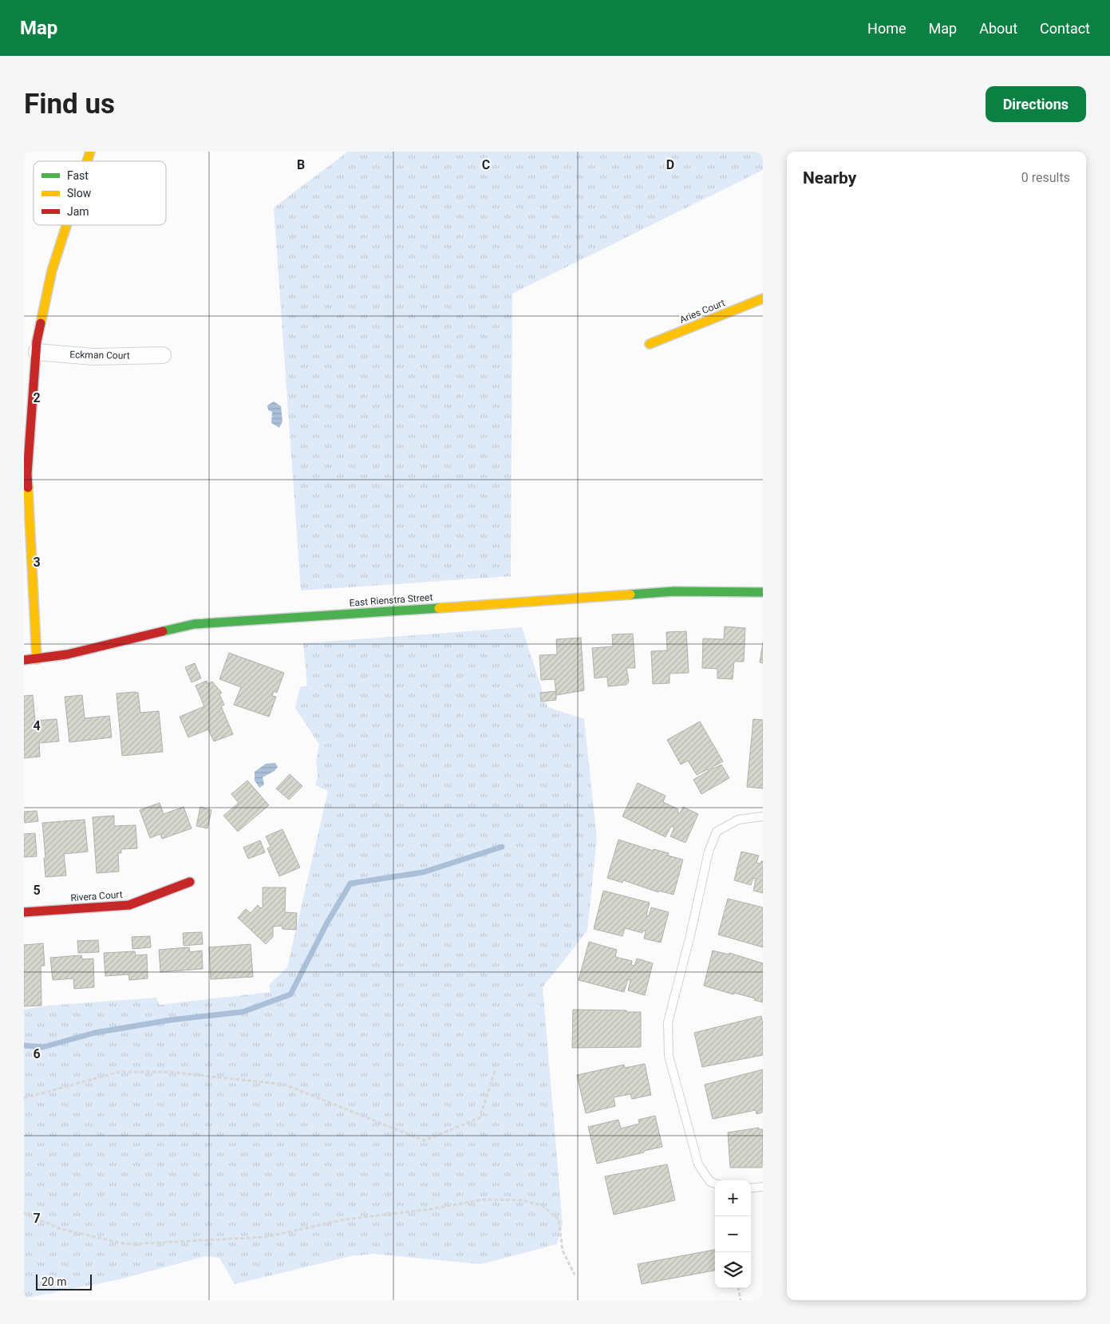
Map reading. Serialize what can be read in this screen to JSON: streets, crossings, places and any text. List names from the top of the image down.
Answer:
{
  "streets": {
    "street": [
      "Aries Court",
      "Eckman Court",
      "East Rienstra Street",
      "Rivera Court"
    ]
  },
  "legend": ["Fast", "Slow", "Jam"],
  "scale_bar": "20 m",
  "page": {
    "header": "Map",
    "nav": [
      "Home",
      "Map",
      "About",
      "Contact"
    ],
    "buttons": "Directions",
    "title": "Find us",
    "heading": ["Nearby", "0 results"],
    "map_buttons": ["+", "−"],
    "scale": "20 m"
  },
  "grid": {
    "columns": ["B", "C", "D"],
    "rows": [
      "2",
      "3",
      "4",
      "5",
      "6",
      "7"
    ]
  }
}
